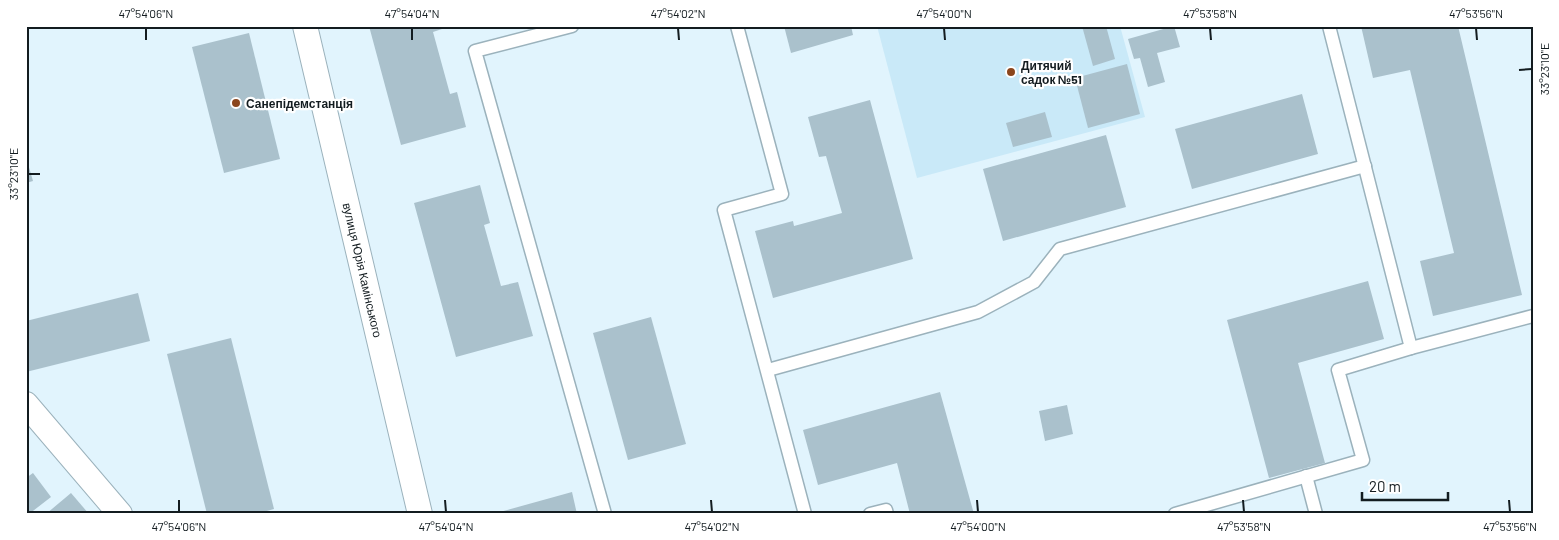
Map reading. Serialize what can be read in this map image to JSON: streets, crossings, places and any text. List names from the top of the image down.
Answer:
{
  "streets": {
    "street": ["вулиця Юрія Камінського"]
  },
  "places": ["Дитячий садок №51", "Санепідемстанція"],
  "scale_bar": "20 m",
  "coordinates": [
    "47°54'06\"N",
    "47°54'04\"N",
    "47°54'02\"N",
    "47°54'00\"N",
    "47°53'58\"N",
    "47°53'56\"N",
    "33°23'10\"E"
  ]
}
